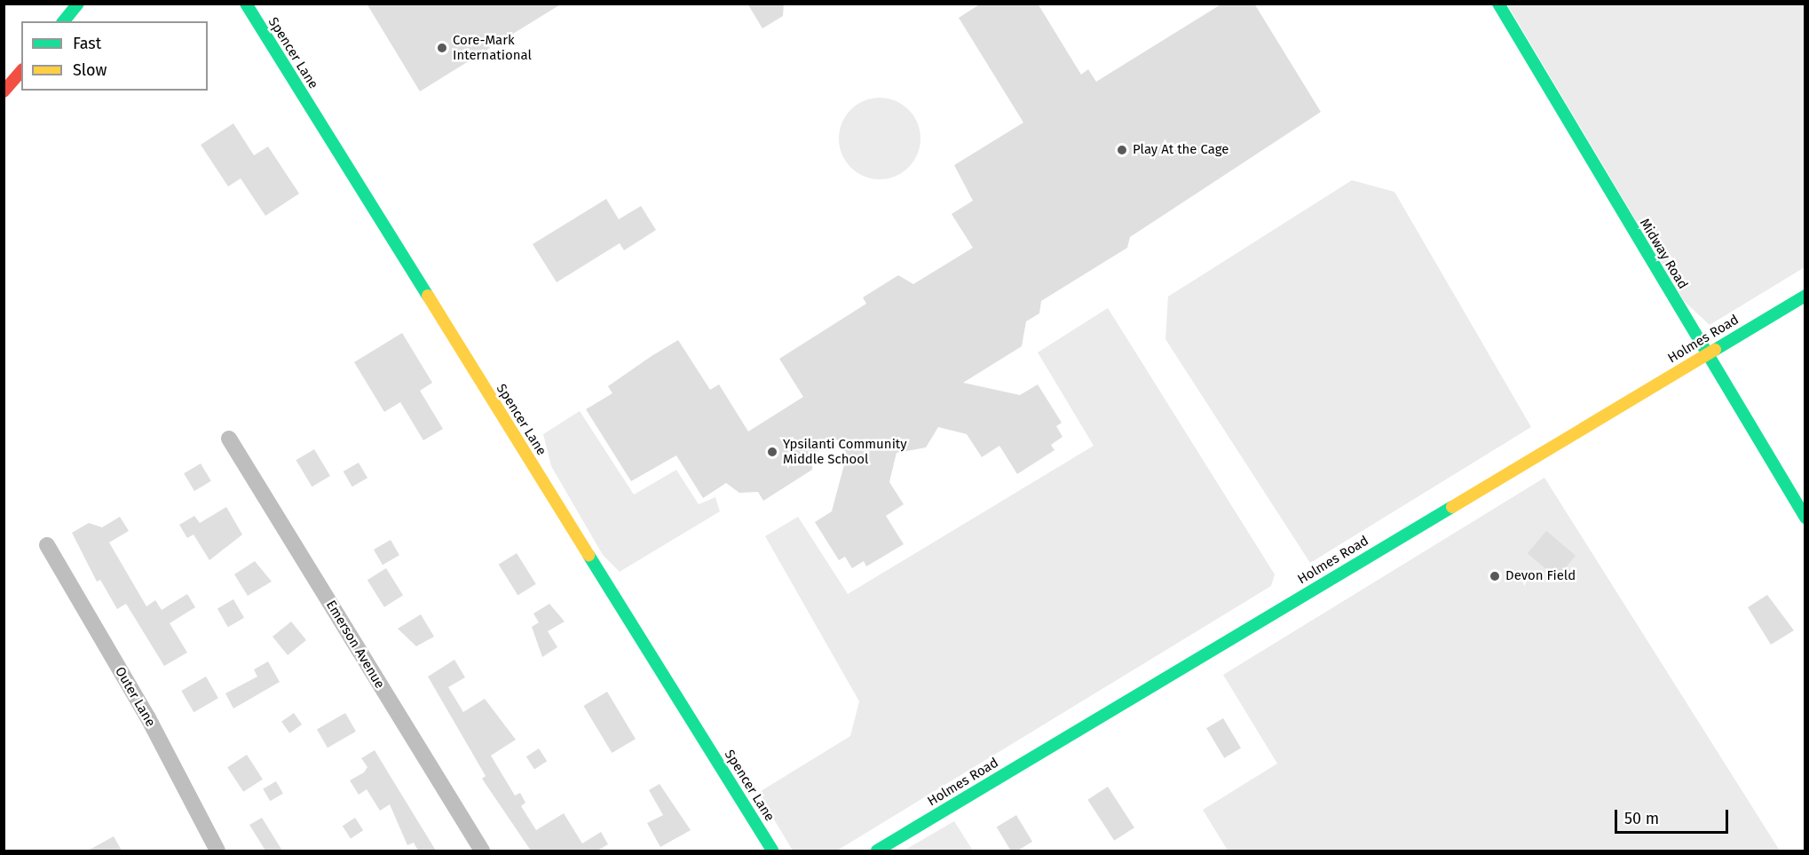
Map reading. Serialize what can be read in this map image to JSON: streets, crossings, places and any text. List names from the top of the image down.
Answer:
{
  "streets": {
    "street": [
      "Spencer Lane",
      "Midway Road",
      "Holmes Road",
      "Emerson Avenue",
      "Outer Lane"
    ]
  },
  "crossings": [
    ["Midway Road", "Holmes Road"]
  ],
  "places": [
    "Core-Mark International",
    "Play At the Cage",
    "Ypsilanti Community Middle School",
    "Devon Field"
  ],
  "legend": ["Fast", "Slow"],
  "scale_bar": "50 m"
}
